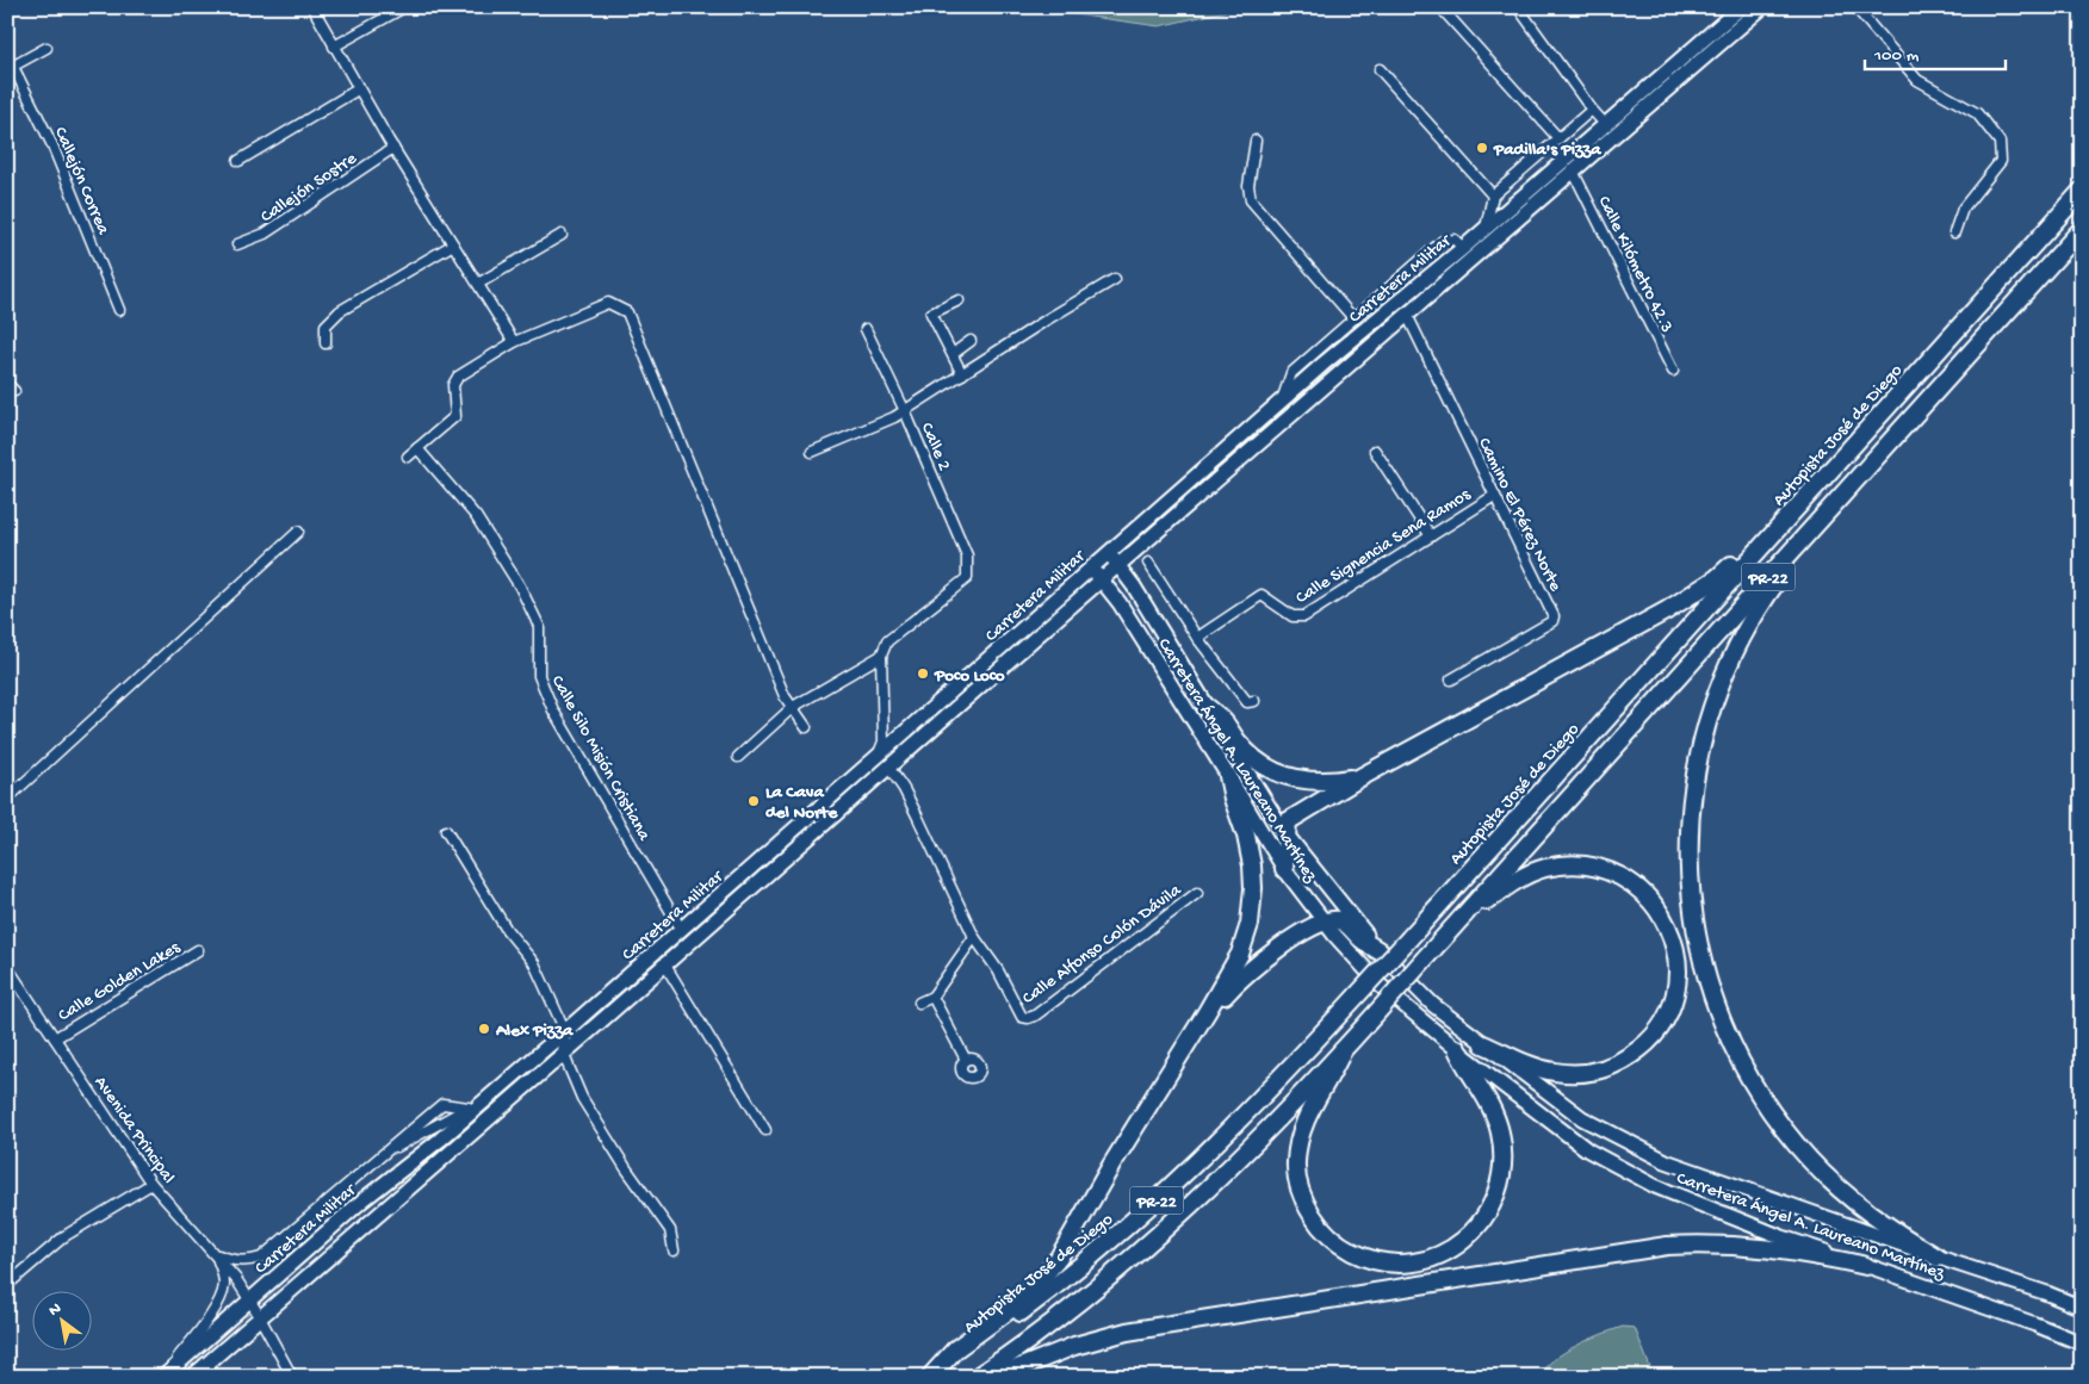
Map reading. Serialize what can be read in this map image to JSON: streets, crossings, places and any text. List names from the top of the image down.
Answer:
{
  "streets": {
    "highway": ["Autopista José de Diego", "PR-22"],
    "main road": ["Carretera Militar", "Carretera Ángel A. Laureano Martínez"],
    "street": [
      "Callejón Correa",
      "Callejón Sostre",
      "Calle Kilómetro 42.3",
      "Calle 2",
      "Camino El Pérez Norte",
      "Calle Signencia Sena Ramos",
      "Calle Silo Misión Cristiana",
      "Calle Alfonso Colón Dávila",
      "Calle Golden Lakes",
      "Avenida Principal"
    ]
  },
  "crossings": [
    ["Calle Kilómetro 42.3", "Carretera Militar"],
    ["Carretera Militar", "Camino El Pérez Norte"],
    ["Carretera Militar", "Calle Silo Misión Cristiana"],
    ["Carretera Militar", "Carretera Ángel A. Laureano Martínez"],
    ["Carretera Militar", "Calle Alfonso Colón Dávila"],
    ["Carretera Militar", "Avenida Principal"],
    ["Camino El Pérez Norte", "Calle Signencia Sena Ramos"],
    ["Calle Golden Lakes", "Avenida Principal"]
  ],
  "places": [
    "Padilla's Pizza",
    "Poco Loco",
    "La Cava del Norte",
    "Alex Pizza"
  ],
  "scale_bar": "100 m",
  "north": "top left"
}
